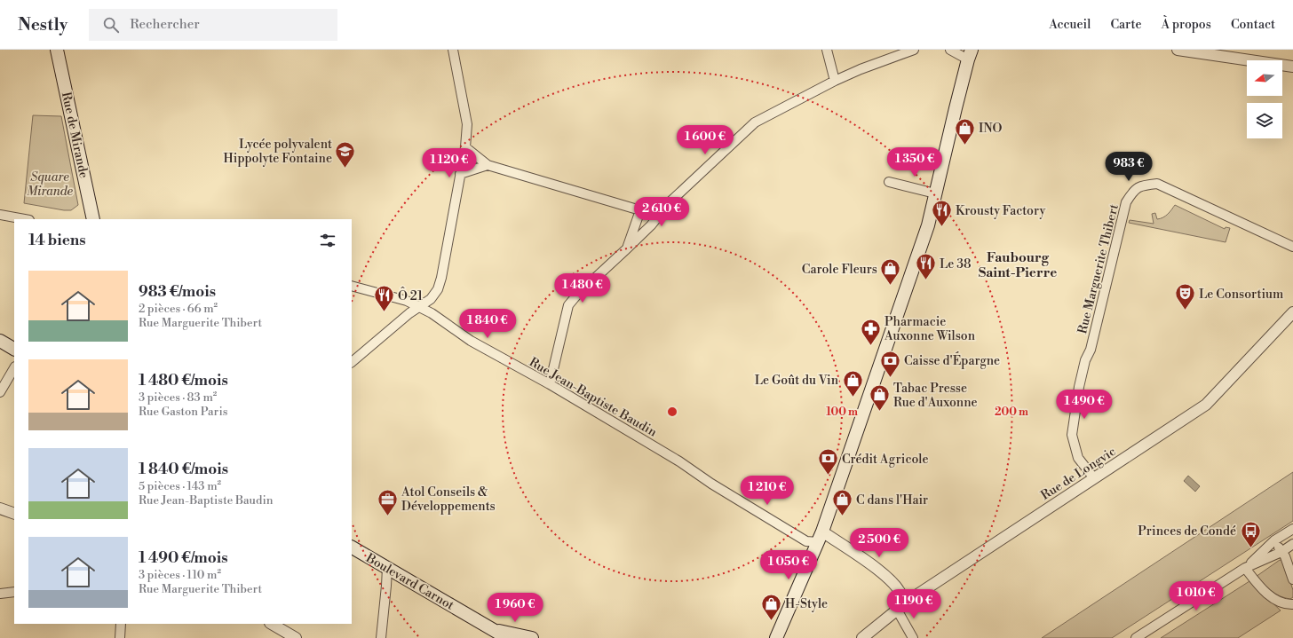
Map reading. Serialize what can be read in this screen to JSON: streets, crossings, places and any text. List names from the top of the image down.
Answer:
{
  "streets": {
    "main road": ["Rue de Mirande", "Boulevard Carnot"],
    "street": ["Rue Marguerite Thibert", "Rue Jean-Baptiste Baudin", "Rue de Longvic"]
  },
  "crossings": [
    ["Rue Marguerite Thibert", "Rue de Longvic"]
  ],
  "districts": ["Faubourg Saint-Pierre"],
  "parks": ["Square Mirande"],
  "places": {
    "shop": [
      "INO",
      "Carole Fleurs",
      "Le Goût du Vin",
      "Tabac Presse Rue d'Auxonne",
      "C dans l'Hair",
      "H-Style"
    ],
    "school or university": ["Lycée polyvalent Hippolyte Fontaine"],
    "restaurant": ["Krousty Factory", "Le 38", "Ô 21"],
    "theatre": ["Le Consortium"],
    "pharmacy": ["Pharmacie Auxonne Wilson"],
    "bank": ["Caisse d'Épargne", "Crédit Agricole"],
    "office": ["Atol Conseils & Développements"],
    "bus stop": ["Princes de Condé"]
  },
  "north": "left",
  "page": {
    "header": "Nestly",
    "search": "Rechercher",
    "nav": [
      "Accueil",
      "Carte",
      "À propos",
      "Contact"
    ],
    "price": [
      "1 600 €",
      "1 350 €",
      "1 120 €",
      "983 €",
      "2 610 €",
      "1 480 €",
      "1 840 €",
      "1 490 €",
      "1 210 €",
      "2 500 €",
      "1 050 €",
      "1 010 €",
      "1 190 €",
      "1 960 €"
    ],
    "heading": "14 biens",
    "list": [
      {
        "name": "983 €/mois",
        "note": "2 pièces · 66 m² · Rue Marguerite Thibert"
      },
      {
        "name": "1 480 €/mois",
        "note": "3 pièces · 83 m² · Rue Gaston Paris"
      },
      {
        "name": "1 840 €/mois",
        "note": "5 pièces · 143 m² · Rue Jean-Baptiste Baudin"
      },
      {
        "name": "1 490 €/mois",
        "note": "3 pièces · 110 m² · Rue Marguerite Thibert"
      }
    ]
  },
  "rings": ["100 m", "200 m"]
}
